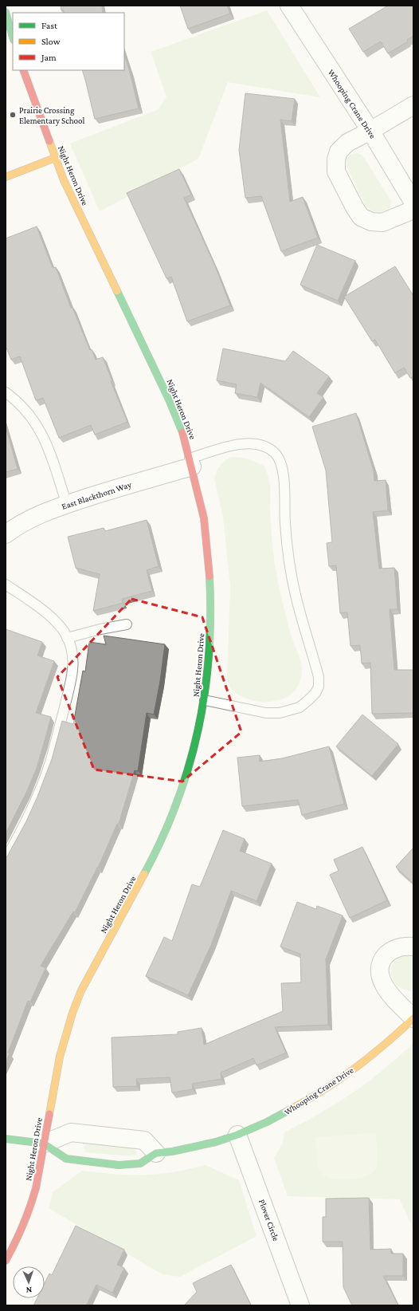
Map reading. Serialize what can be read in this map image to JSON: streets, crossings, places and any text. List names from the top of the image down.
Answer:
{
  "streets": {
    "street": [
      "Whooping Crane Drive",
      "Night Heron Drive",
      "East Blackthorn Way",
      "Plover Circle"
    ]
  },
  "crossings": [
    ["Whooping Crane Drive", "Night Heron Drive"],
    ["Whooping Crane Drive", "Plover Circle"],
    ["Night Heron Drive", "East Blackthorn Way"]
  ],
  "places": ["Prairie Crossing Elementary School"],
  "legend": ["Fast", "Slow", "Jam"],
  "north": "bottom"
}
